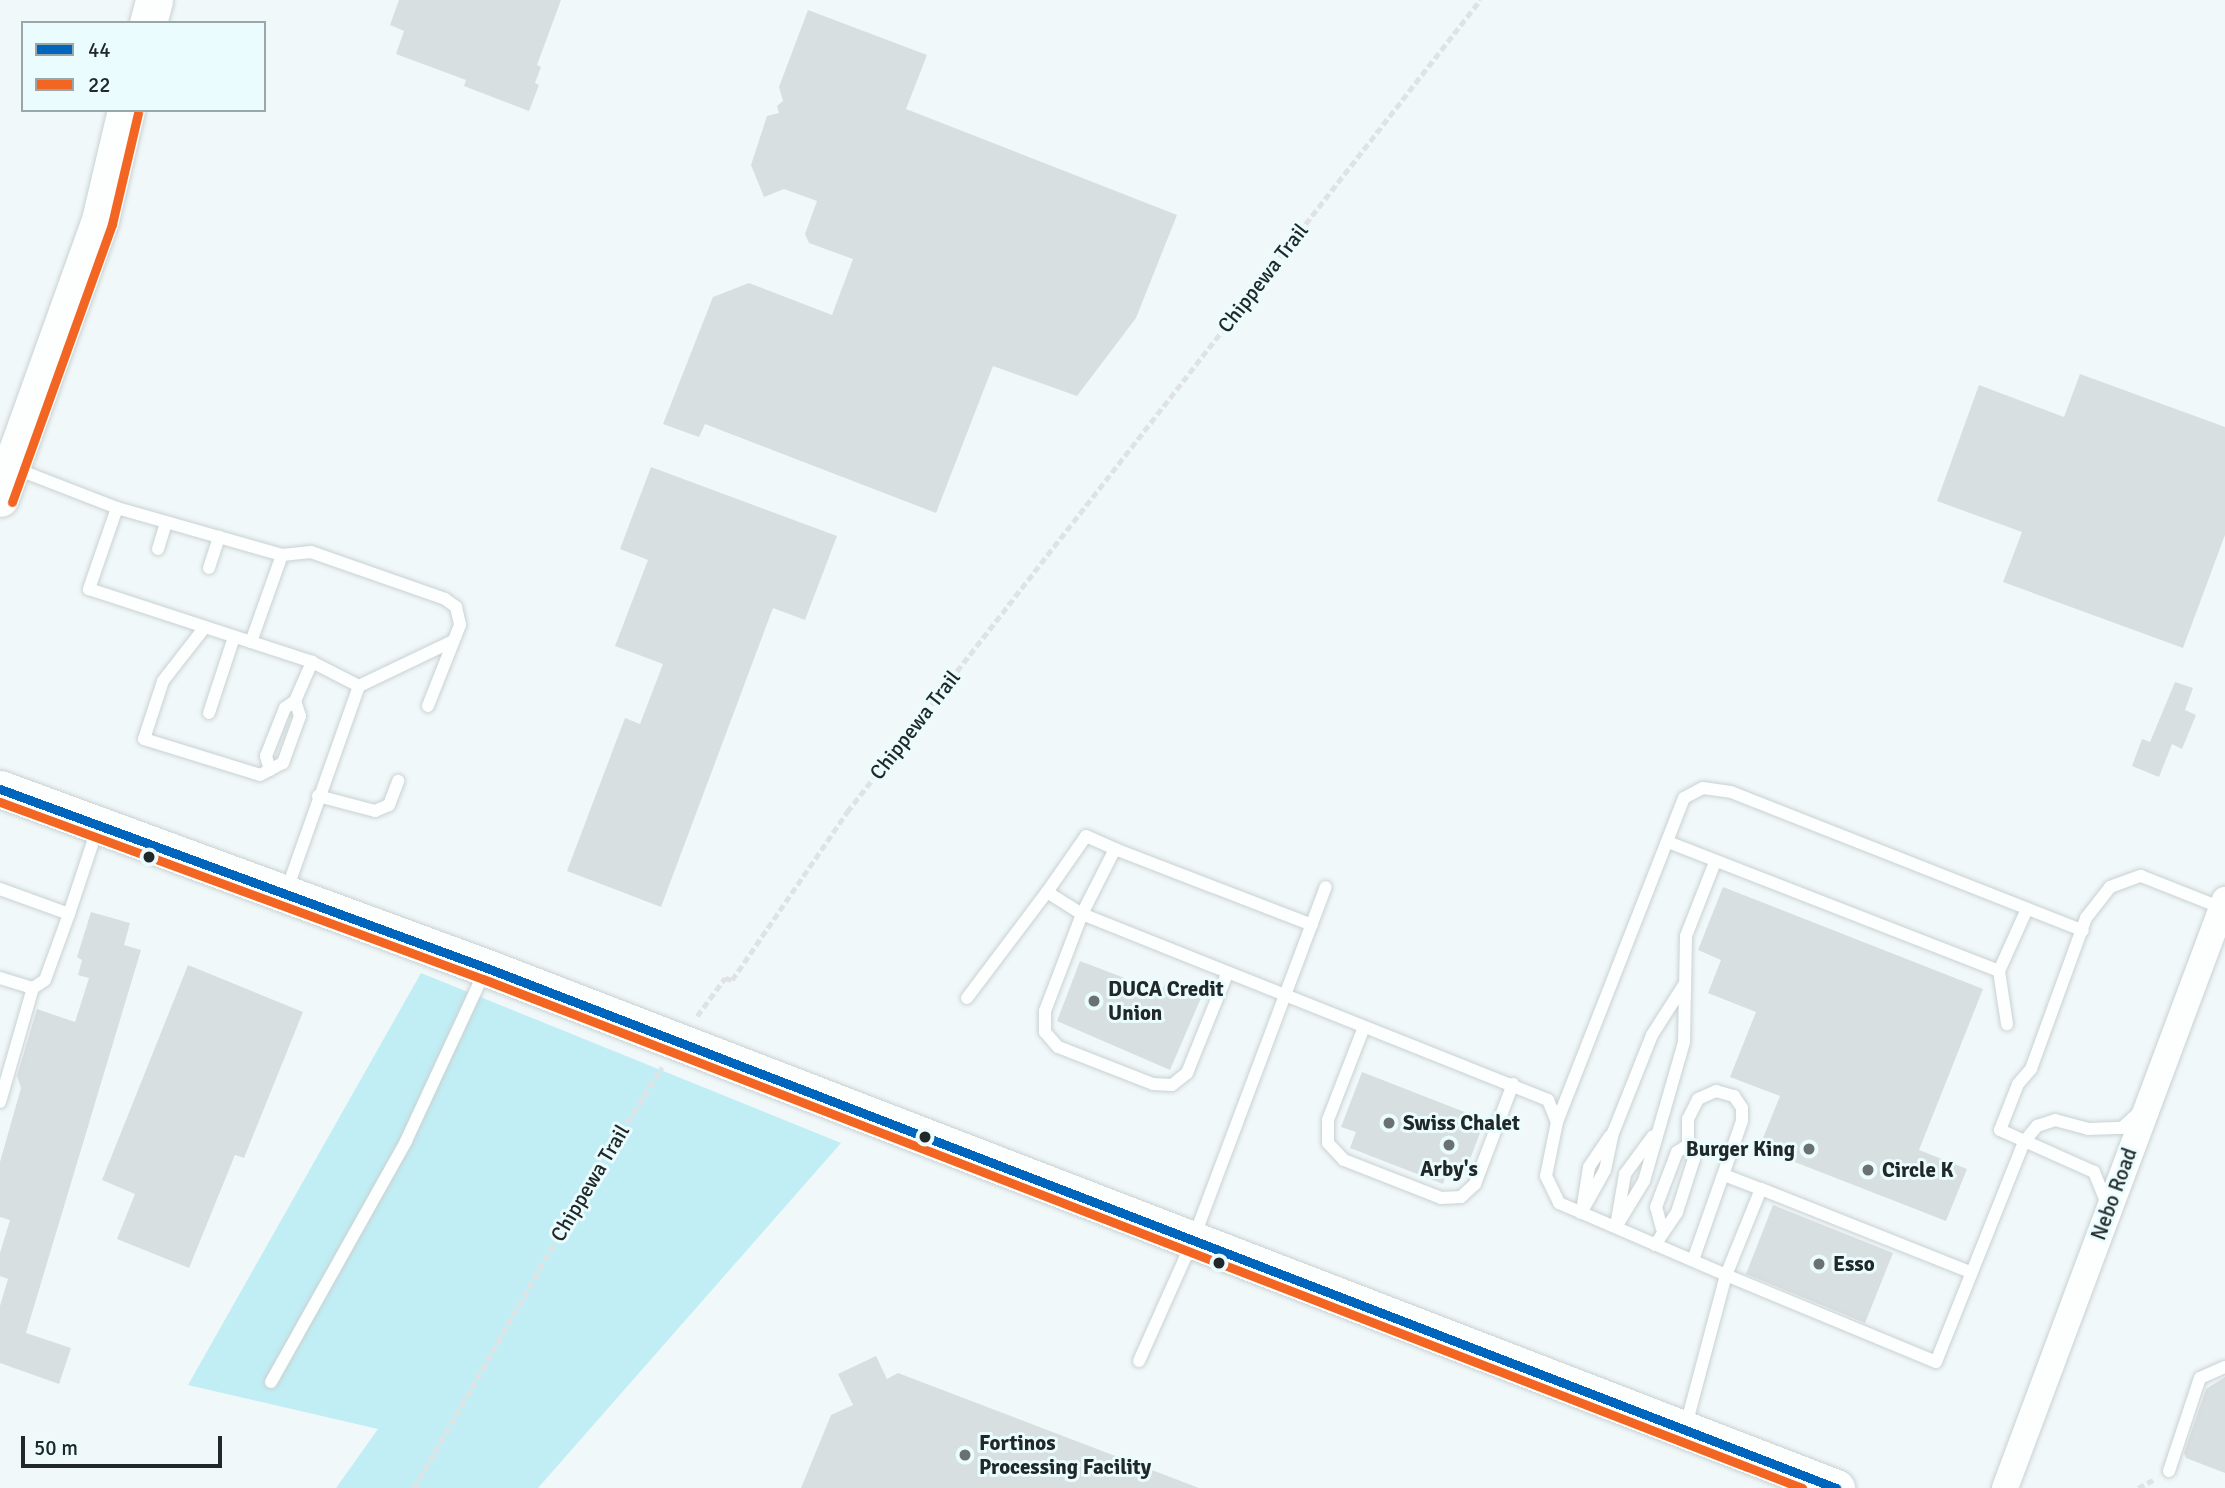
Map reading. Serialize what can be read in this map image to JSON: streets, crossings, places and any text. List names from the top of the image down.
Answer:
{
  "streets": {
    "street": ["Nebo Road"],
    "path": ["Chippewa Trail"]
  },
  "places": [
    "DUCA Credit Union",
    "Swiss Chalet",
    "Arby's",
    "Burger King",
    "Circle K",
    "Esso",
    "Fortinos Processing Facility"
  ],
  "lines": ["transit line 22", "transit line 44"],
  "legend": ["44", "22"],
  "scale_bar": "50 m"
}
